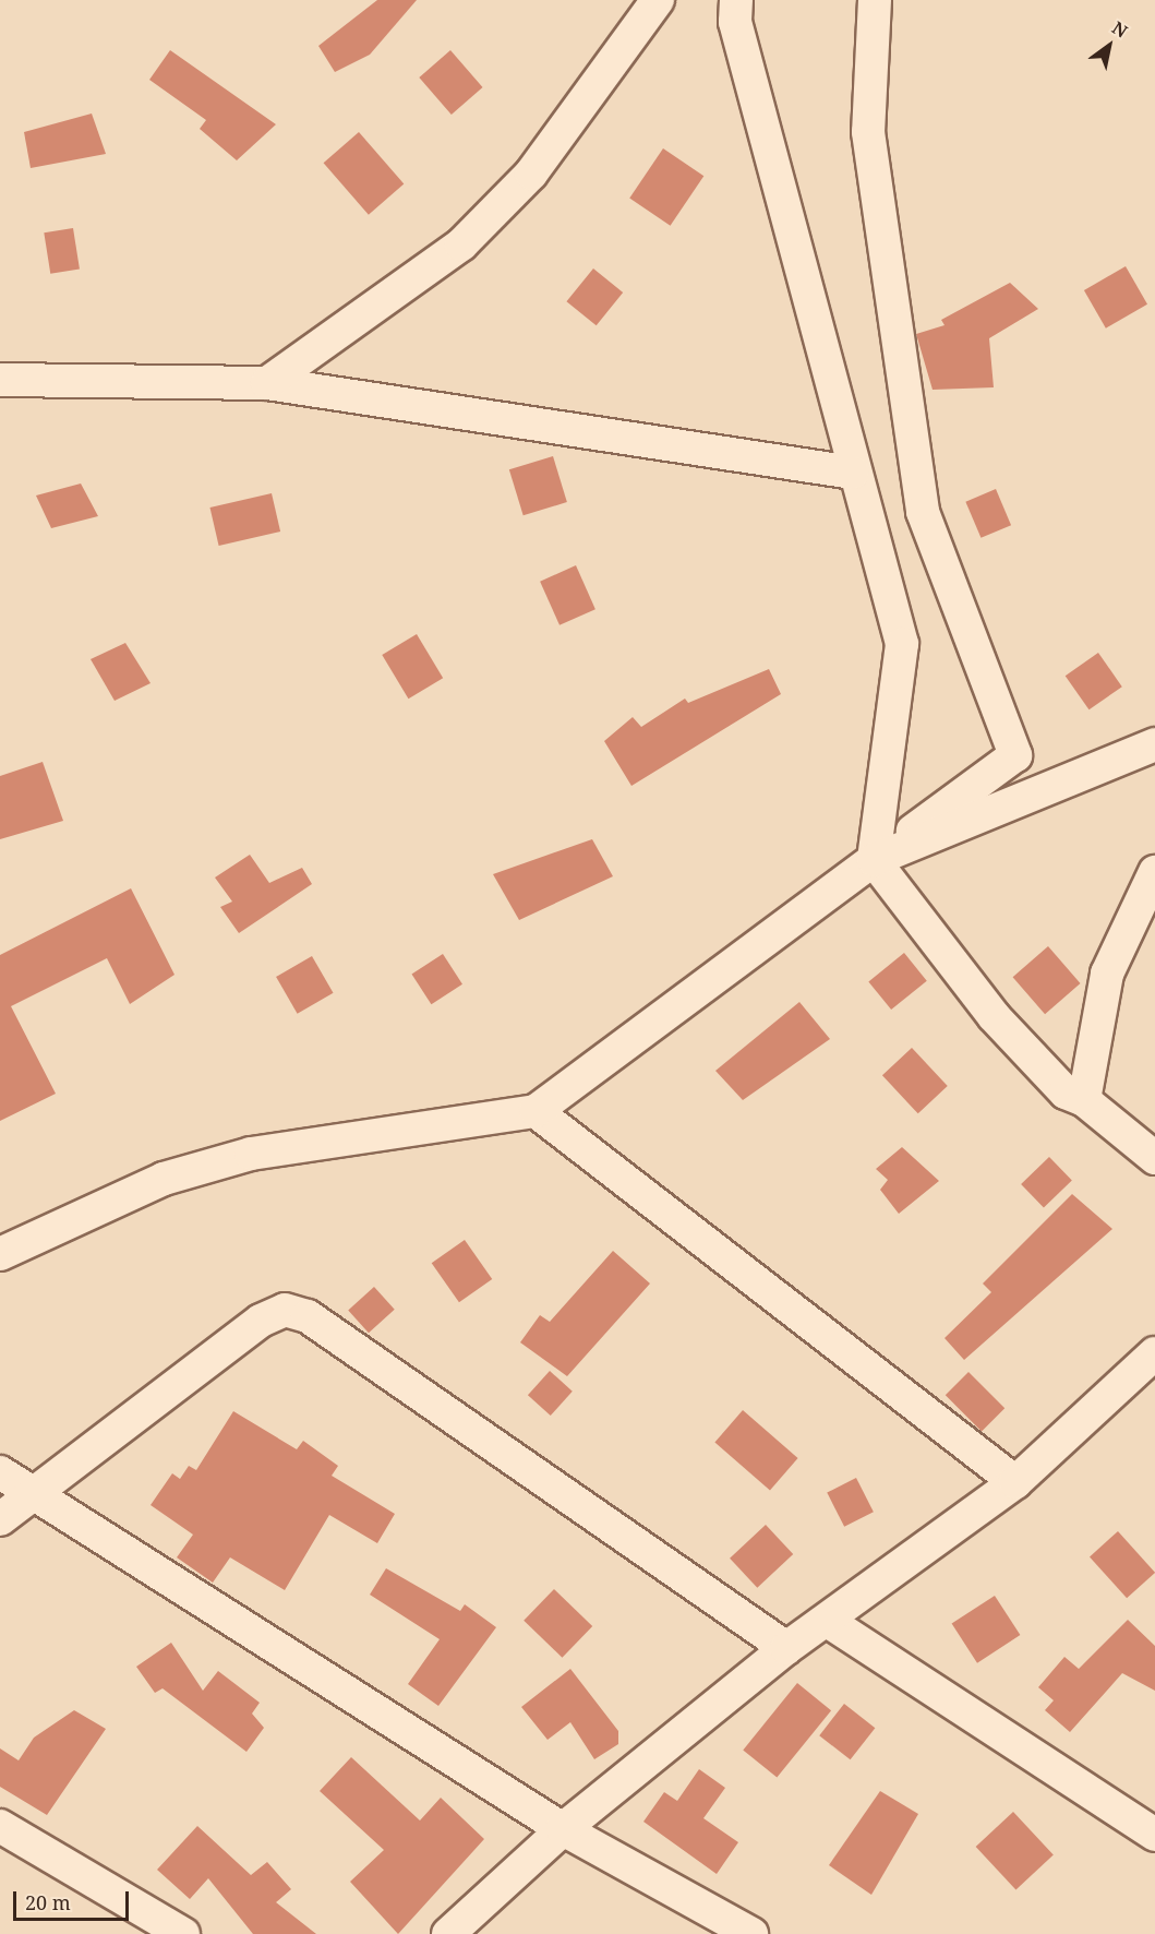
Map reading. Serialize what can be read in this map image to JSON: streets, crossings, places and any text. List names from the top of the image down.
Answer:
{
  "scale_bar": "20 m",
  "north": "top right"
}
